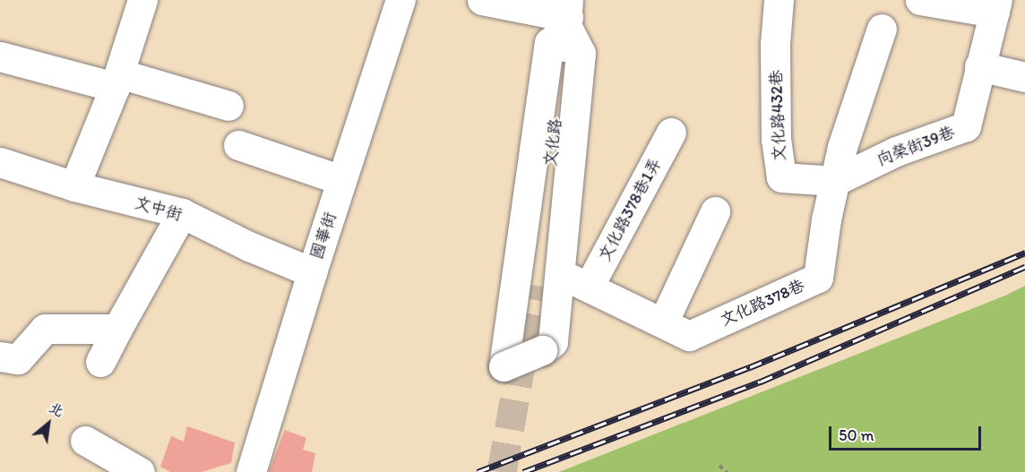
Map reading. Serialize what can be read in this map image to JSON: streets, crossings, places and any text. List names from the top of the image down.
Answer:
{
  "streets": {
    "street": [
      "文化路432巷",
      "文化路",
      "向榮街39巷",
      "文中街",
      "文化路378巷1弄",
      "國華街",
      "文化路378巷"
    ]
  },
  "crossings": [
    ["文化路432巷", "向榮街39巷"],
    ["文化路432巷", "文化路378巷"],
    ["文化路", "文化路378巷"],
    ["向榮街39巷", "文化路378巷"],
    ["文中街", "國華街"],
    ["文化路378巷1弄", "文化路378巷"]
  ],
  "scale_bar": "50 m",
  "north": "top right"
}
